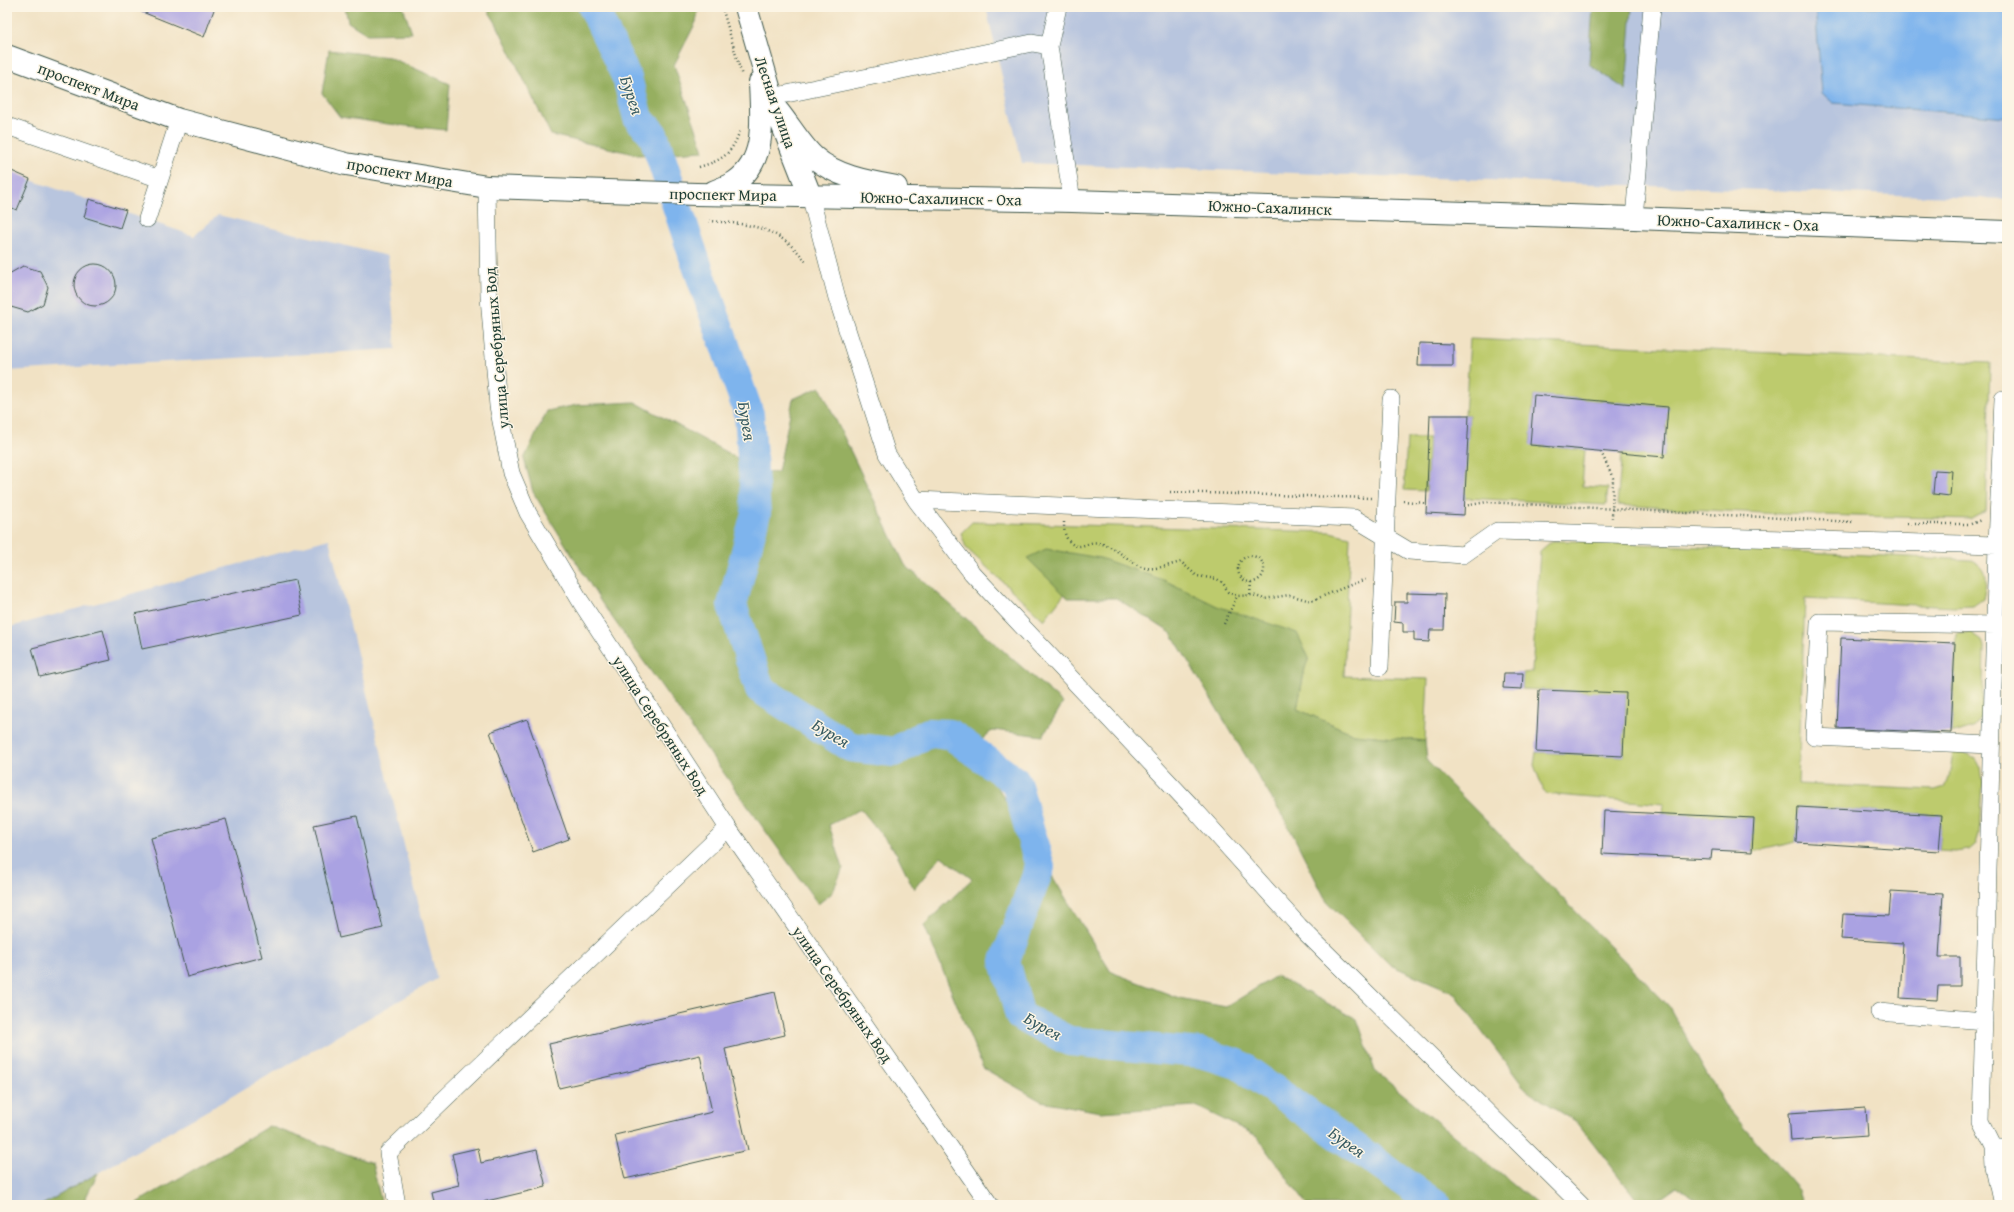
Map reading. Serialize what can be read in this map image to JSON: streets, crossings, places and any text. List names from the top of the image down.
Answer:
{
  "streets": {
    "main road": [
      "проспект Мира",
      "Лесная улица",
      "Южно-Сахалинск - Оха",
      "Южно-Сахалинск"
    ],
    "street": ["улица Серебряных Вод"]
  },
  "crossings": [
    ["проспект Мира", "Лесная улица"],
    ["проспект Мира", "Южно-Сахалинск - Оха"],
    ["проспект Мира", "улица Серебряных Вод"],
    ["Лесная улица", "Южно-Сахалинск - Оха"],
    ["Южно-Сахалинск - Оха", "Южно-Сахалинск"]
  ],
  "water": ["Бурея"]
}
